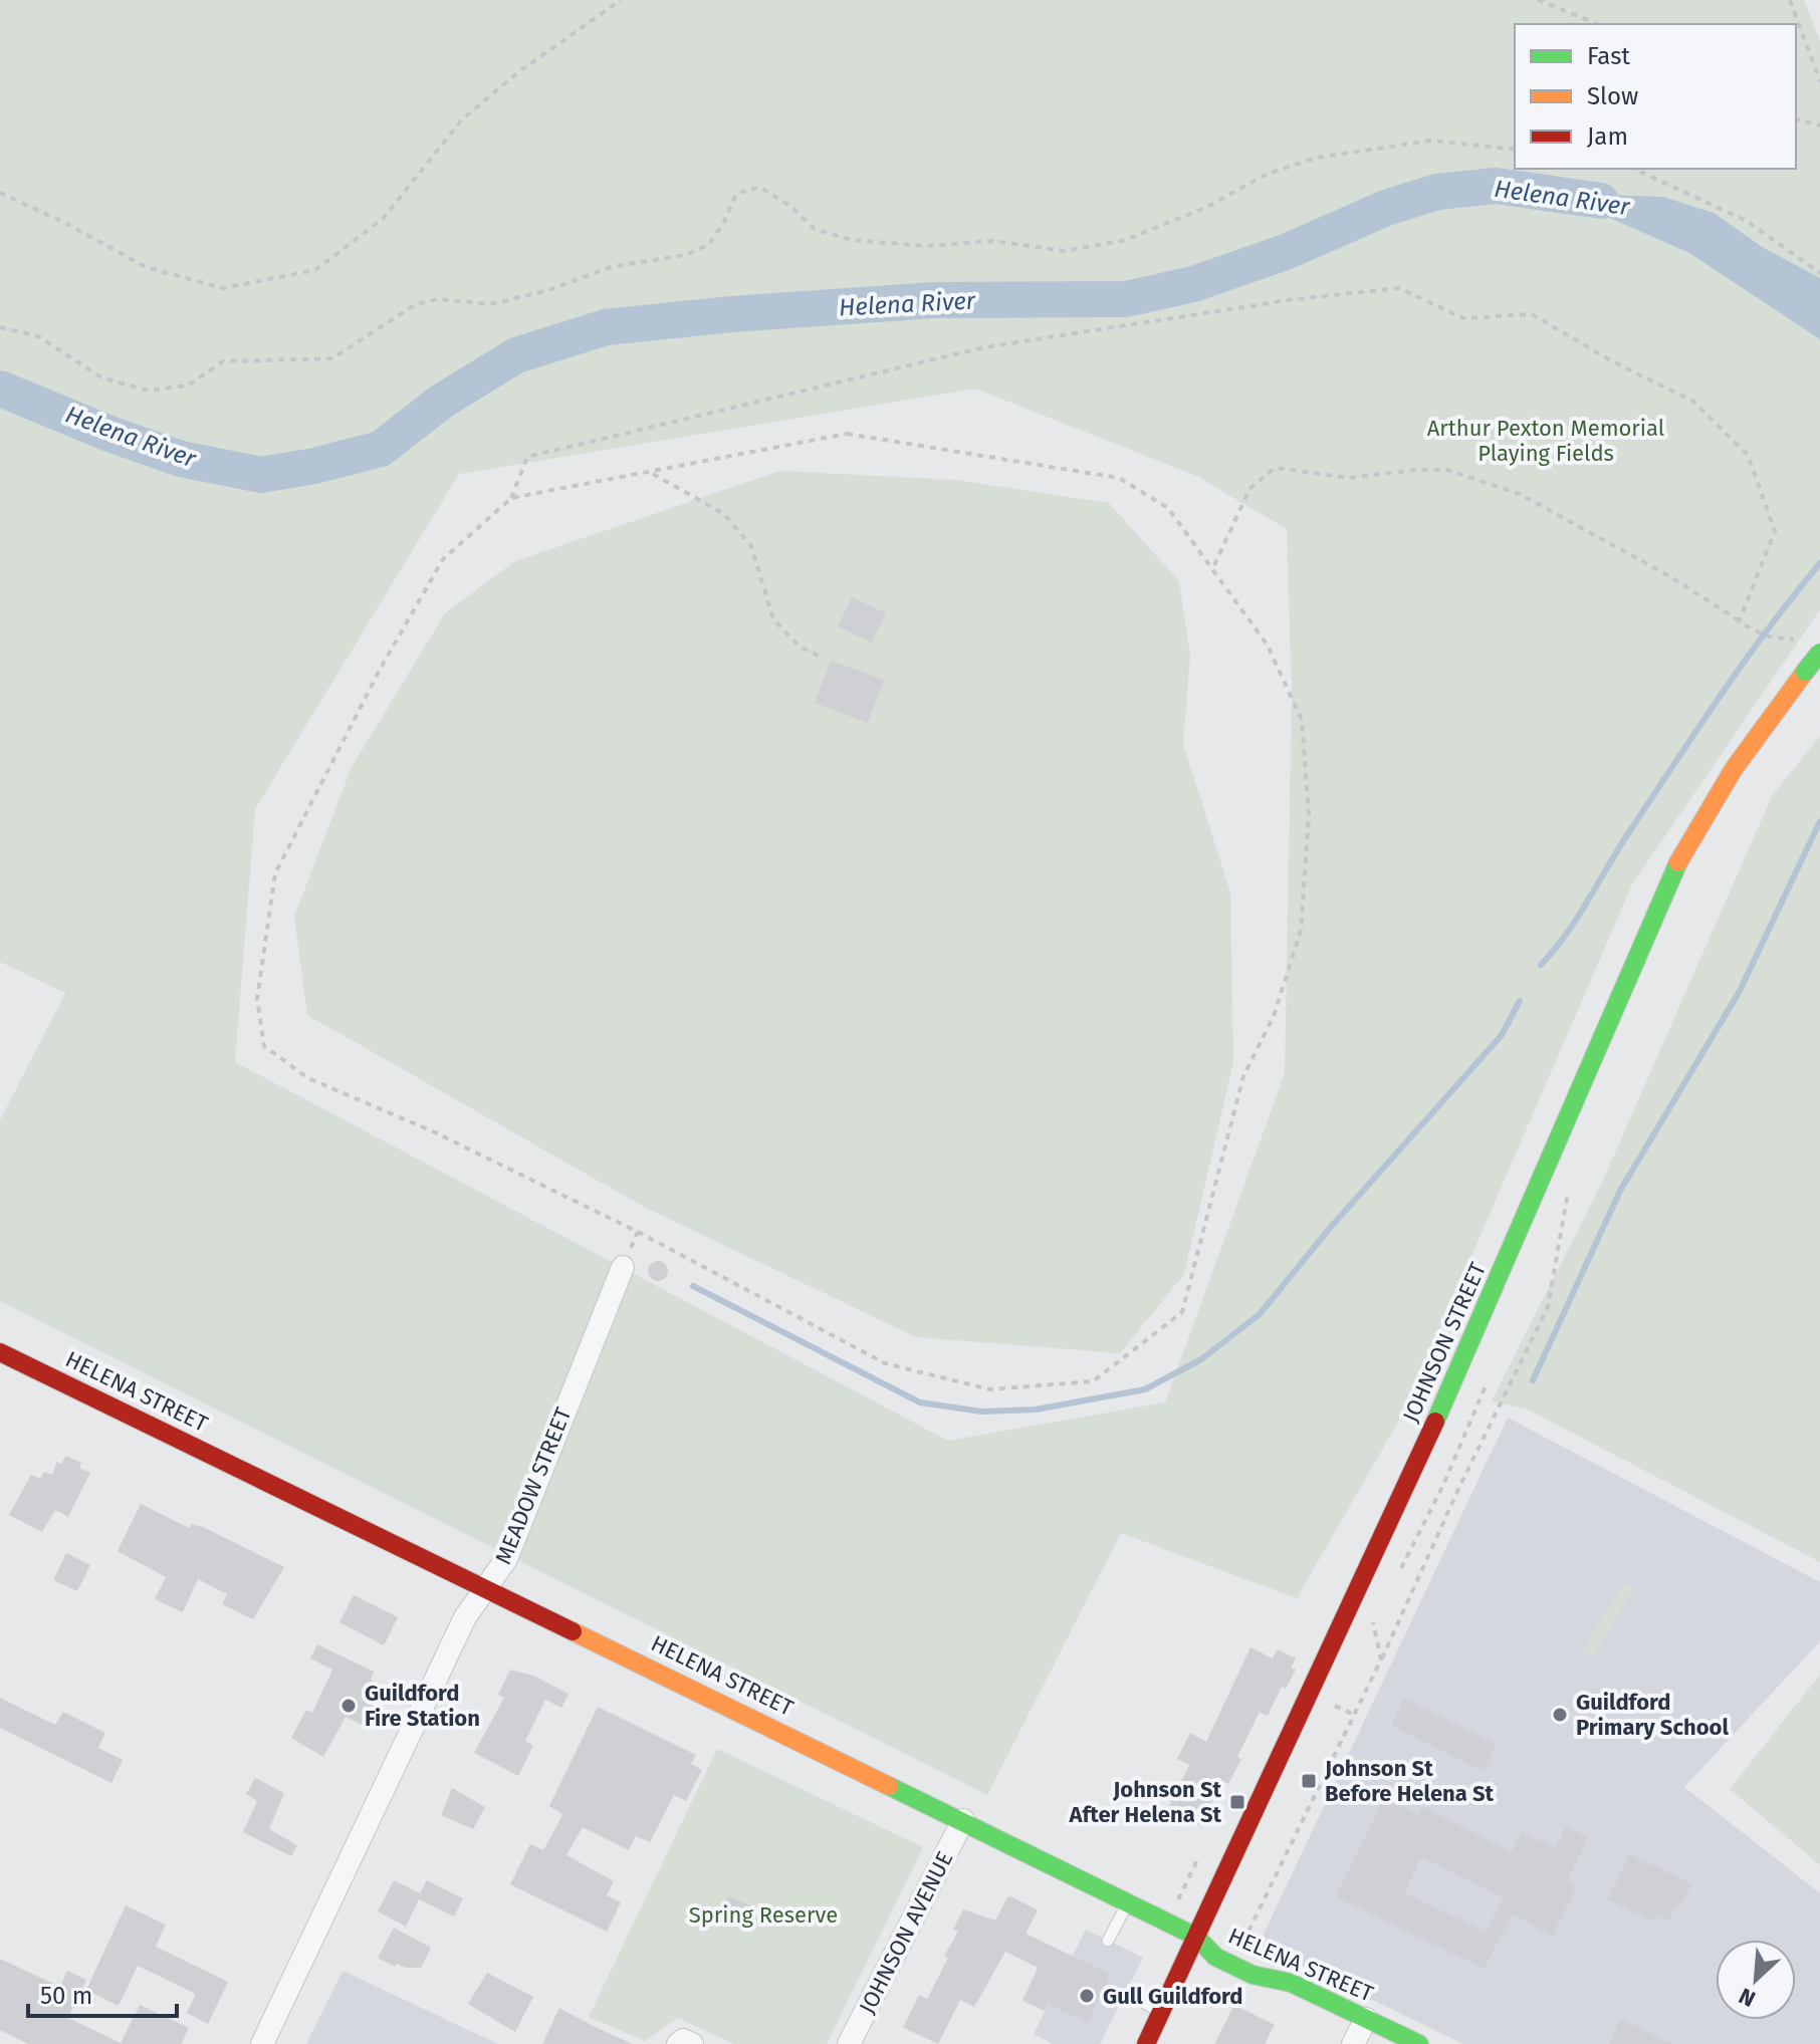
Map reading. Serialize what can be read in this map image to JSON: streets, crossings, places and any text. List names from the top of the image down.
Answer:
{
  "streets": {
    "main road": ["JOHNSON STREET", "HELENA STREET"],
    "street": ["MEADOW STREET", "JOHNSON AVENUE"]
  },
  "crossings": [
    ["JOHNSON STREET", "HELENA STREET"],
    ["HELENA STREET", "MEADOW STREET"],
    ["HELENA STREET", "JOHNSON AVENUE"]
  ],
  "water": ["Helena River"],
  "parks": ["Arthur Pexton Memorial Playing Fields", "Spring Reserve"],
  "places": {
    "other": ["Guildford Fire Station", "Guildford Primary School", "Gull Guildford"],
    "transit": ["Johnson St Before Helena St", "Johnson St After Helena St"]
  },
  "legend": ["Fast", "Slow", "Jam"],
  "scale_bar": "50 m",
  "north": "bottom left"
}
